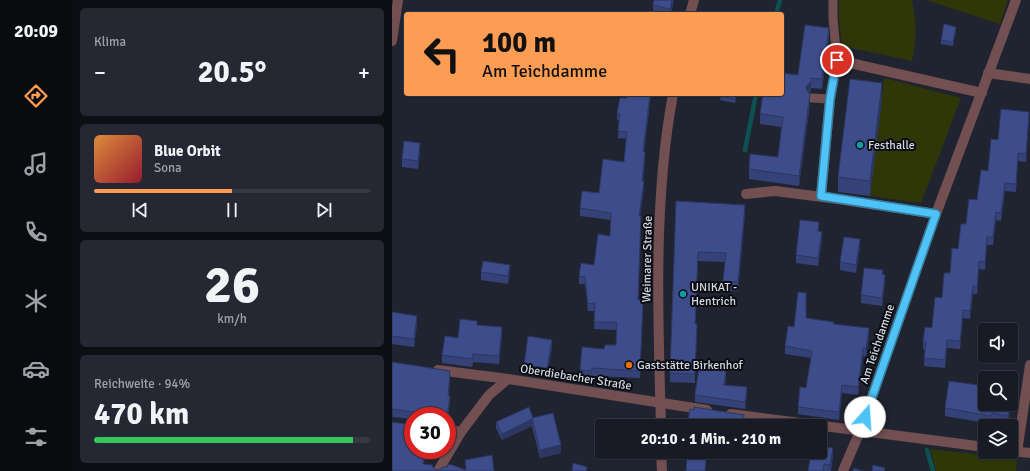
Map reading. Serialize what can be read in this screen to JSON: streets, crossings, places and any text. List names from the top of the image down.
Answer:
{
  "streets": {
    "street": ["Weimarer Straße", "Am Teichdamme", "Oberdiebacher Straße"]
  },
  "crossings": [
    ["Weimarer Straße", "Oberdiebacher Straße"],
    ["Am Teichdamme", "Oberdiebacher Straße"]
  ],
  "places": ["Festhalle", "UNIKAT - Hentrich", "Gaststätte Birkenhof"],
  "page": {
    "tabs": "20:09",
    "tile": [
      "Klima",
      ["26", "km/h"],
      ["Reichweite · 94%", "470 km"]
    ],
    "turn": ["100 m", "Am Teichdamme"],
    "heat": ["−", "20.5°", "+"],
    "song": ["Blue Orbit", "Sona"],
    "limit": "30",
    "trip": "20:10 · 1 Min. · 210 m"
  }
}
